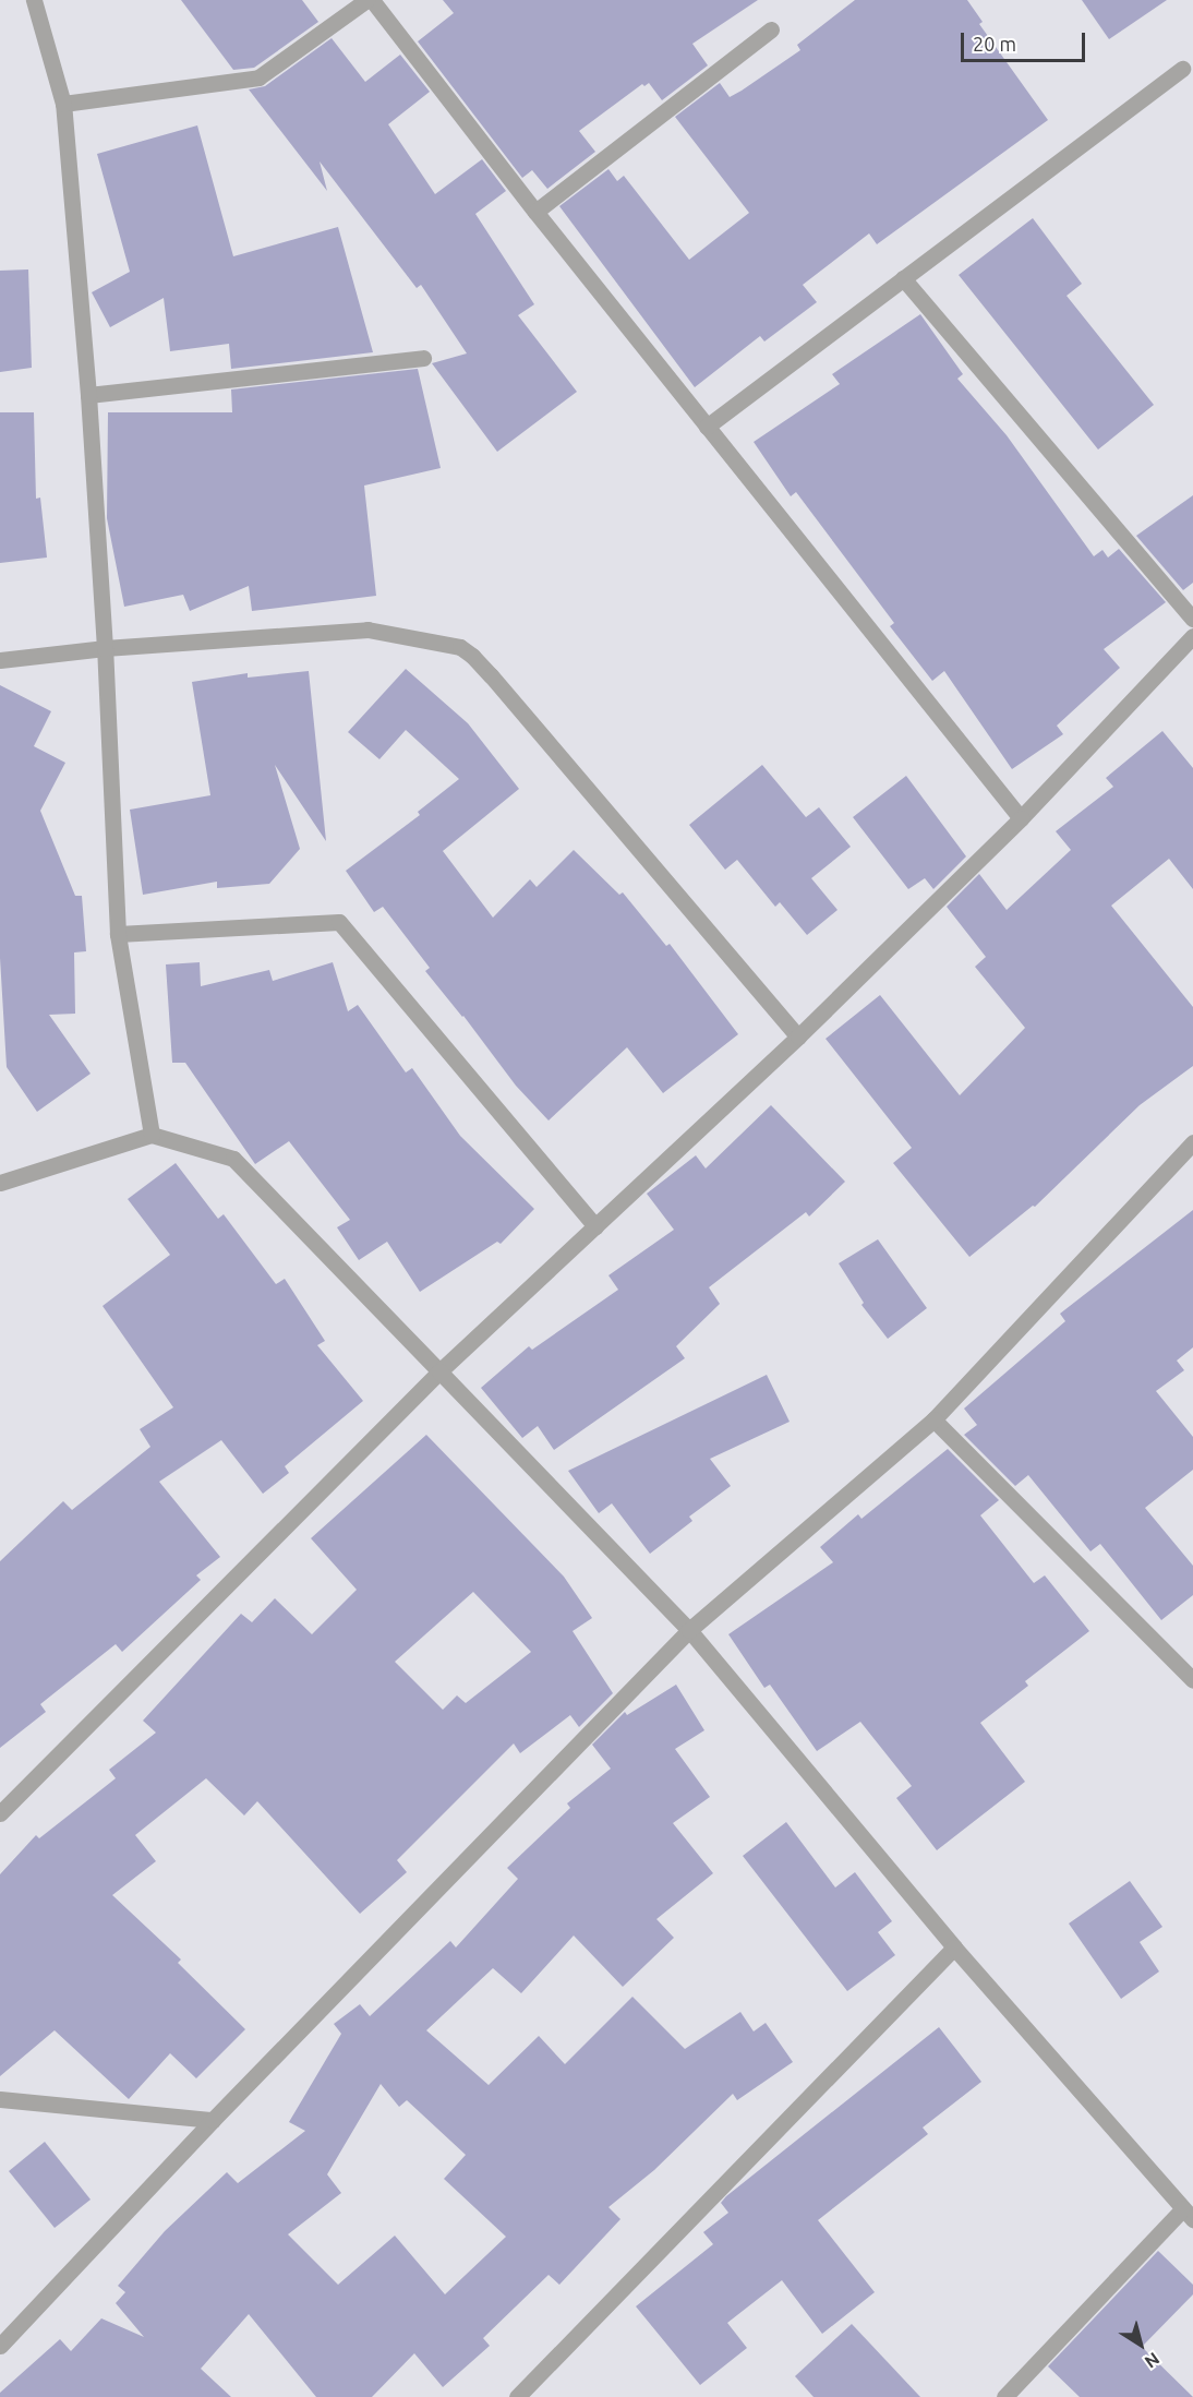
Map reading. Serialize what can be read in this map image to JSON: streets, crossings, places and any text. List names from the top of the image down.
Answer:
{
  "scale_bar": "20 m",
  "north": "bottom right"
}
